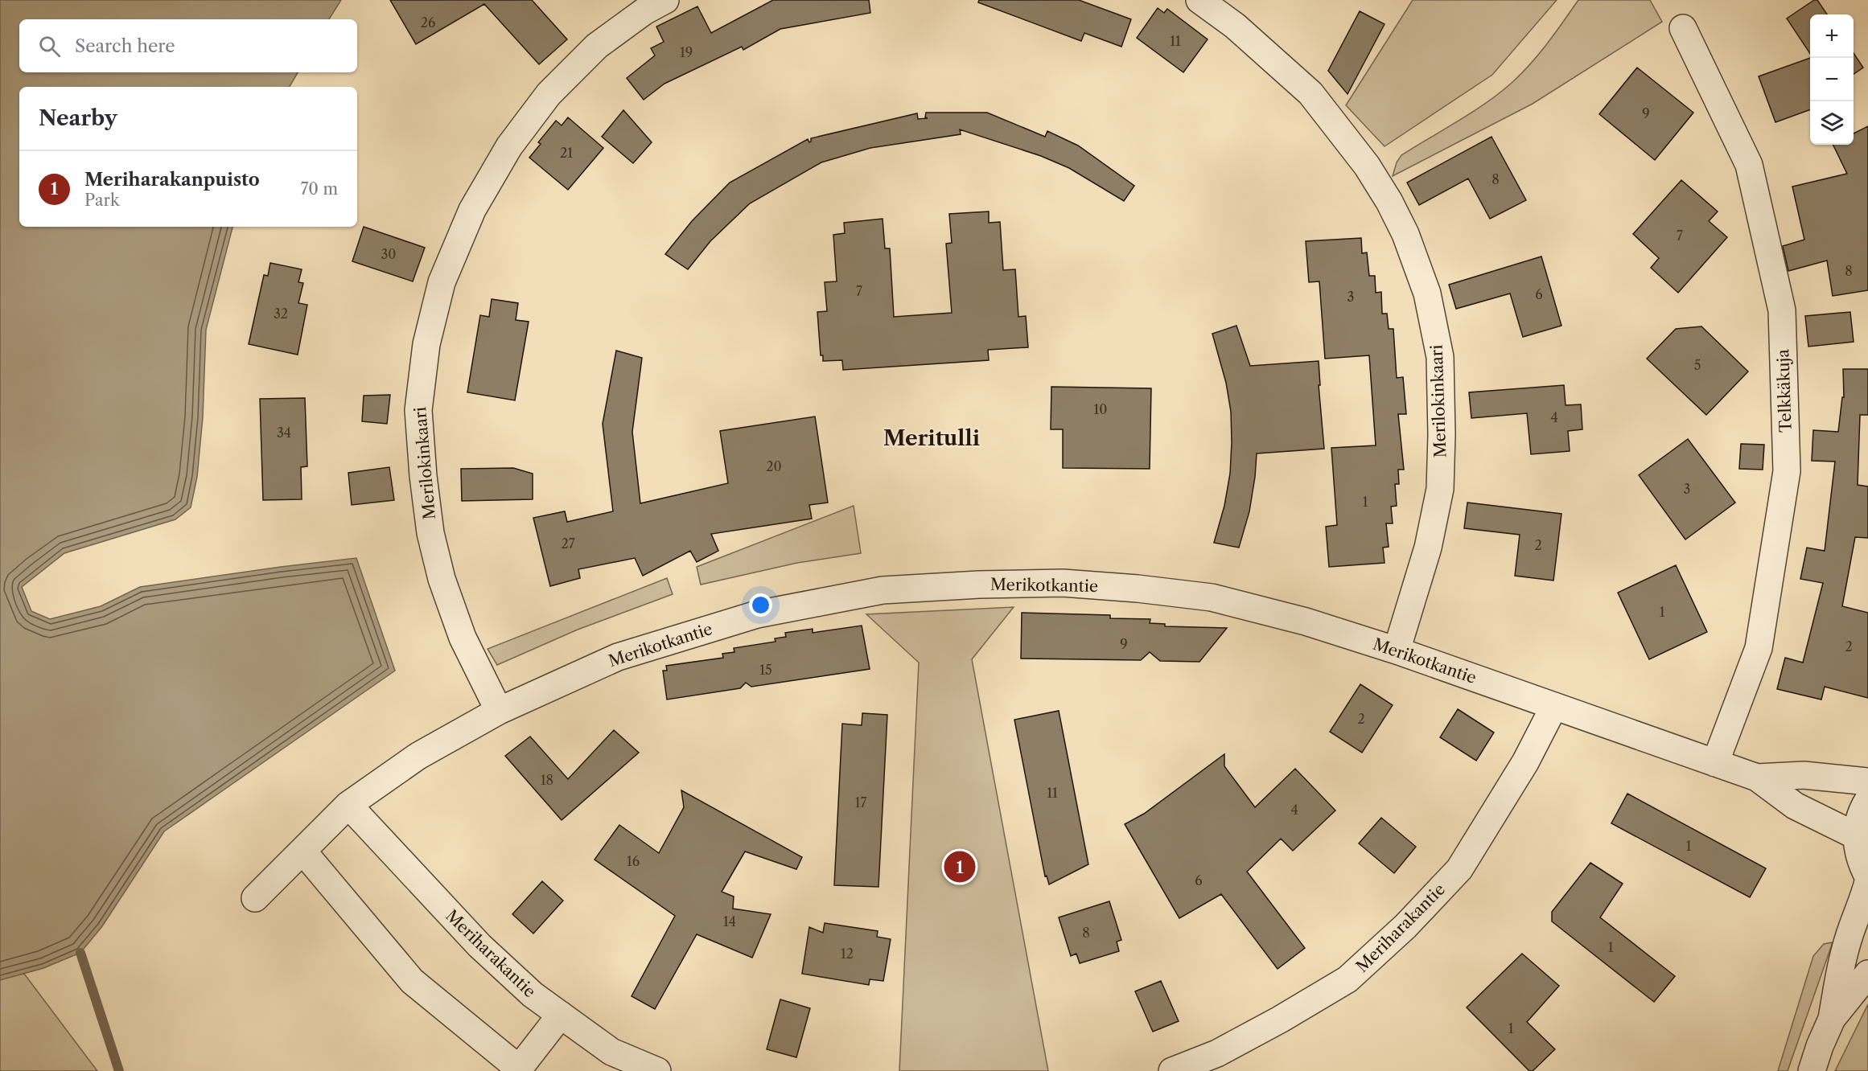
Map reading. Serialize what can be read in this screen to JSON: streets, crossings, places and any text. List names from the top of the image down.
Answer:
{
  "streets": {
    "street": [
      "Telkkäkuja",
      "Merilokinkaari",
      "Merikotkantie",
      "Meriharakantie"
    ]
  },
  "crossings": [
    ["Telkkäkuja", "Merikotkantie"],
    ["Merilokinkaari", "Merikotkantie"],
    ["Merikotkantie", "Meriharakantie"]
  ],
  "districts": ["Meritulli"],
  "house_numbers": [
    "26",
    "11",
    "19",
    "9",
    "21",
    "8",
    "7",
    "30",
    "8",
    "7",
    "6",
    "3",
    "32",
    "5",
    "10",
    "4",
    "34",
    "20",
    "3",
    "1",
    "27",
    "2",
    "1",
    "9",
    "2",
    "15",
    "2",
    "18",
    "11",
    "17",
    "4",
    "1",
    "16",
    "6",
    "14",
    "8",
    "1",
    "12",
    "1"
  ],
  "page": {
    "map_buttons": ["+", "−"],
    "search": "Search here",
    "heading": "Nearby",
    "list": [
      {
        "mark": "1",
        "name": "Meriharakanpuisto",
        "note": "Park",
        "value": "70 m"
      }
    ],
    "pins": "1"
  }
}
